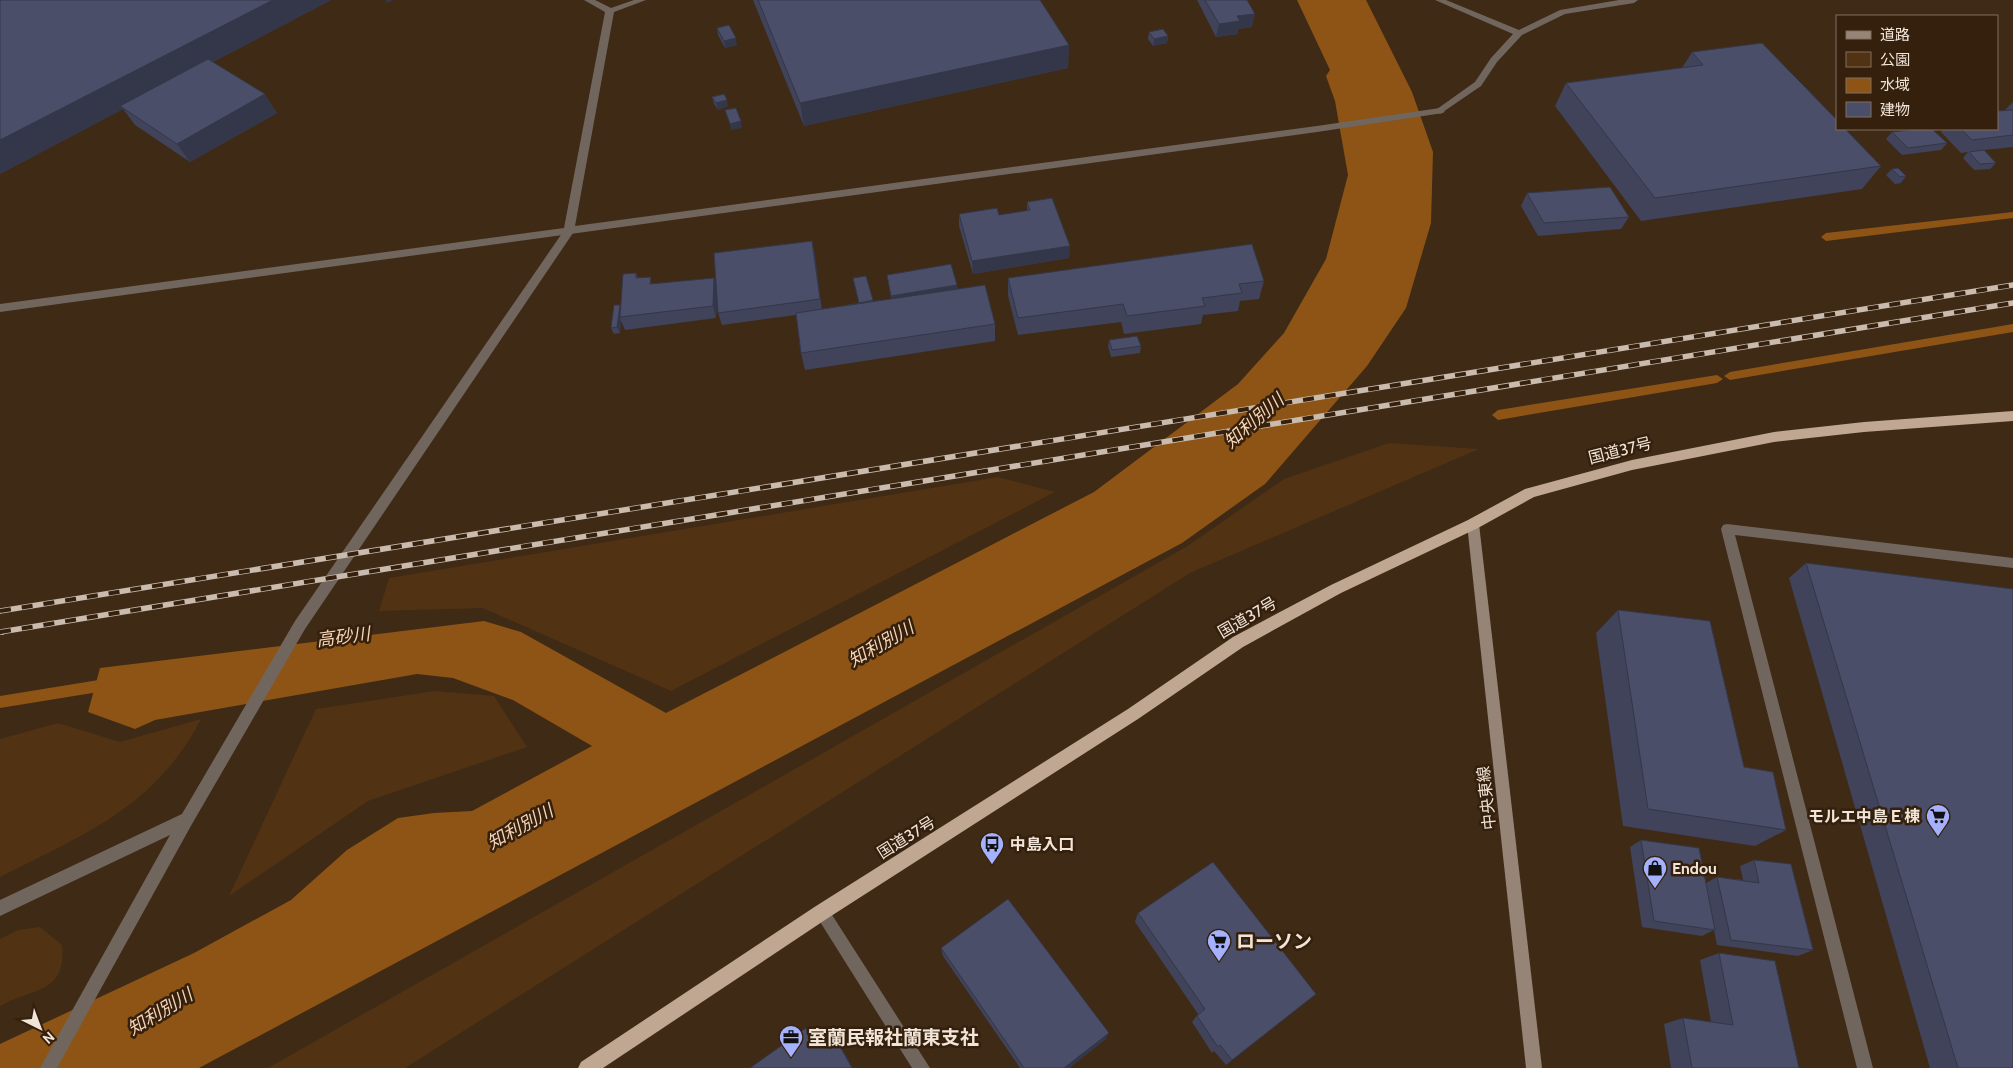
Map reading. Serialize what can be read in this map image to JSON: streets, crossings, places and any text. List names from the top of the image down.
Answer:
{
  "streets": {
    "highway": ["国道37号"],
    "main road": ["中央東線"]
  },
  "crossings": [
    ["国道37号", "中央東線"]
  ],
  "water": ["知利別川", "高砂川"],
  "places": {
    "supermarket": ["モルエ中島Ｅ棟", "ローソン"],
    "bus stop": ["中島入口"],
    "shop": ["Endou"],
    "office": ["室蘭民報社蘭東支社"]
  },
  "legend": [
    "道路",
    "公園",
    "水域",
    "建物"
  ],
  "north": "bottom right"
}
